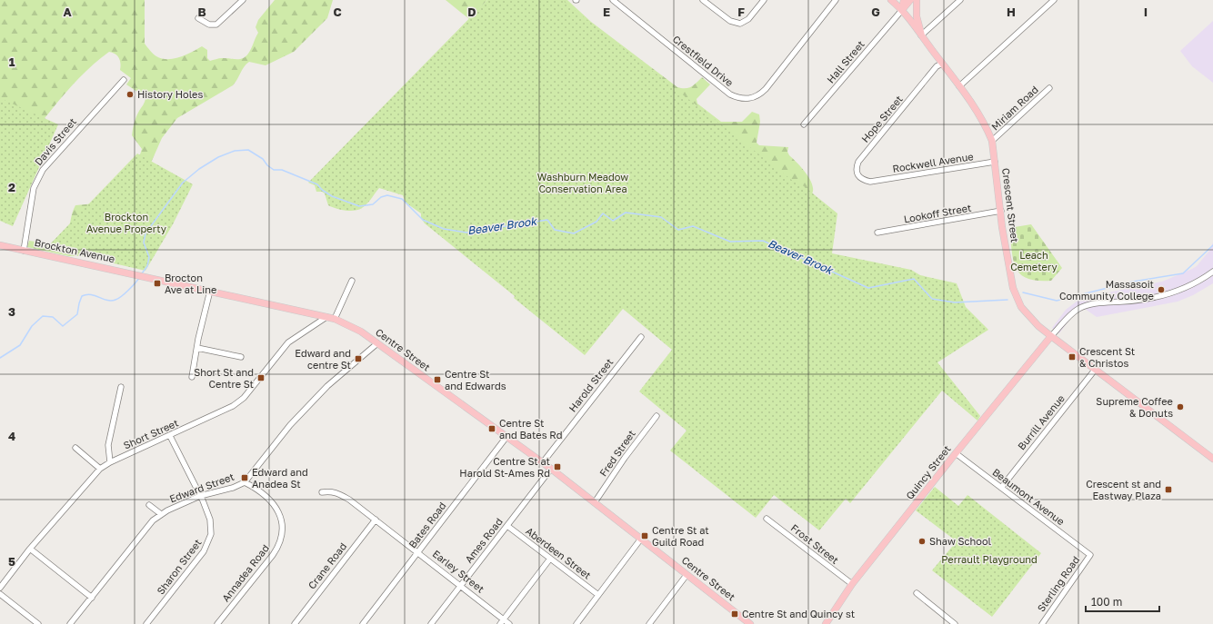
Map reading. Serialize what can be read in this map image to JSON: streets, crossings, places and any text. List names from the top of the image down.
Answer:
{
  "streets": {
    "main road": [
      "Crescent Street",
      "Brockton Avenue",
      "Centre Street",
      "Quincy Street"
    ],
    "street": [
      "Crestfield Drive",
      "Hall Street",
      "Miriam Road",
      "Hope Street",
      "Davis Street",
      "Rockwell Avenue",
      "Lookoff Street",
      "Harold Street",
      "Burrill Avenue",
      "Short Street",
      "Fred Street",
      "Edward Street",
      "Beaumont Avenue",
      "Bates Road",
      "Ames Road",
      "Frost Street",
      "Aberdeen Street",
      "Crane Road",
      "Sharon Street",
      "Earley Street",
      "Annadea Road",
      "Sterling Road"
    ]
  },
  "crossings": [
    ["Hall Street", "Crescent Street"],
    ["Miriam Road", "Crescent Street"],
    ["Hope Street", "Rockwell Avenue"],
    ["Hope Street", "Crescent Street"],
    ["Davis Street", "Brockton Avenue"],
    ["Rockwell Avenue", "Crescent Street"],
    ["Crescent Street", "Lookoff Street"],
    ["Crescent Street", "Burrill Avenue"],
    ["Crescent Street", "Quincy Street"],
    ["Brockton Avenue", "Centre Street"],
    ["Centre Street", "Harold Street"],
    ["Centre Street", "Short Street"],
    ["Centre Street", "Fred Street"],
    ["Centre Street", "Edward Street"],
    ["Centre Street", "Bates Road"],
    ["Centre Street", "Ames Road"],
    ["Burrill Avenue", "Beaumont Avenue"],
    ["Short Street", "Sharon Street"],
    ["Quincy Street", "Beaumont Avenue"],
    ["Quincy Street", "Frost Street"],
    ["Edward Street", "Sharon Street"],
    ["Edward Street", "Annadea Road"],
    ["Beaumont Avenue", "Sterling Road"],
    ["Bates Road", "Earley Street"],
    ["Ames Road", "Aberdeen Street"],
    ["Ames Road", "Earley Street"],
    ["Crane Road", "Earley Street"]
  ],
  "water": ["Beaver Brook"],
  "parks": [
    "Washburn Meadow Conservation Area",
    "Brockton Avenue Property",
    "Leach Cemetery",
    "Perrault Playground"
  ],
  "places": {
    "other": [
      "History Holes",
      "Massasoit Community College",
      "Supreme Coffee & Donuts",
      "Shaw School"
    ],
    "transit": [
      "Brocton Ave at Line",
      "Crescent St & Christos",
      "Edward and centre St",
      "Short St and Centre St",
      "Centre St and Edwards",
      "Centre St and Bates Rd",
      "Centre St at Harold St-Ames Rd",
      "Edward and Anadea St",
      "Crescent st and Eastway Plaza",
      "Centre St at Guild Road",
      "Centre St and Quincy st"
    ]
  },
  "scale_bar": "100 m",
  "grid": {
    "columns": [
      "A",
      "B",
      "C",
      "D",
      "E",
      "F",
      "G",
      "H",
      "I"
    ],
    "rows": [
      "1",
      "2",
      "3",
      "4",
      "5"
    ]
  }
}
